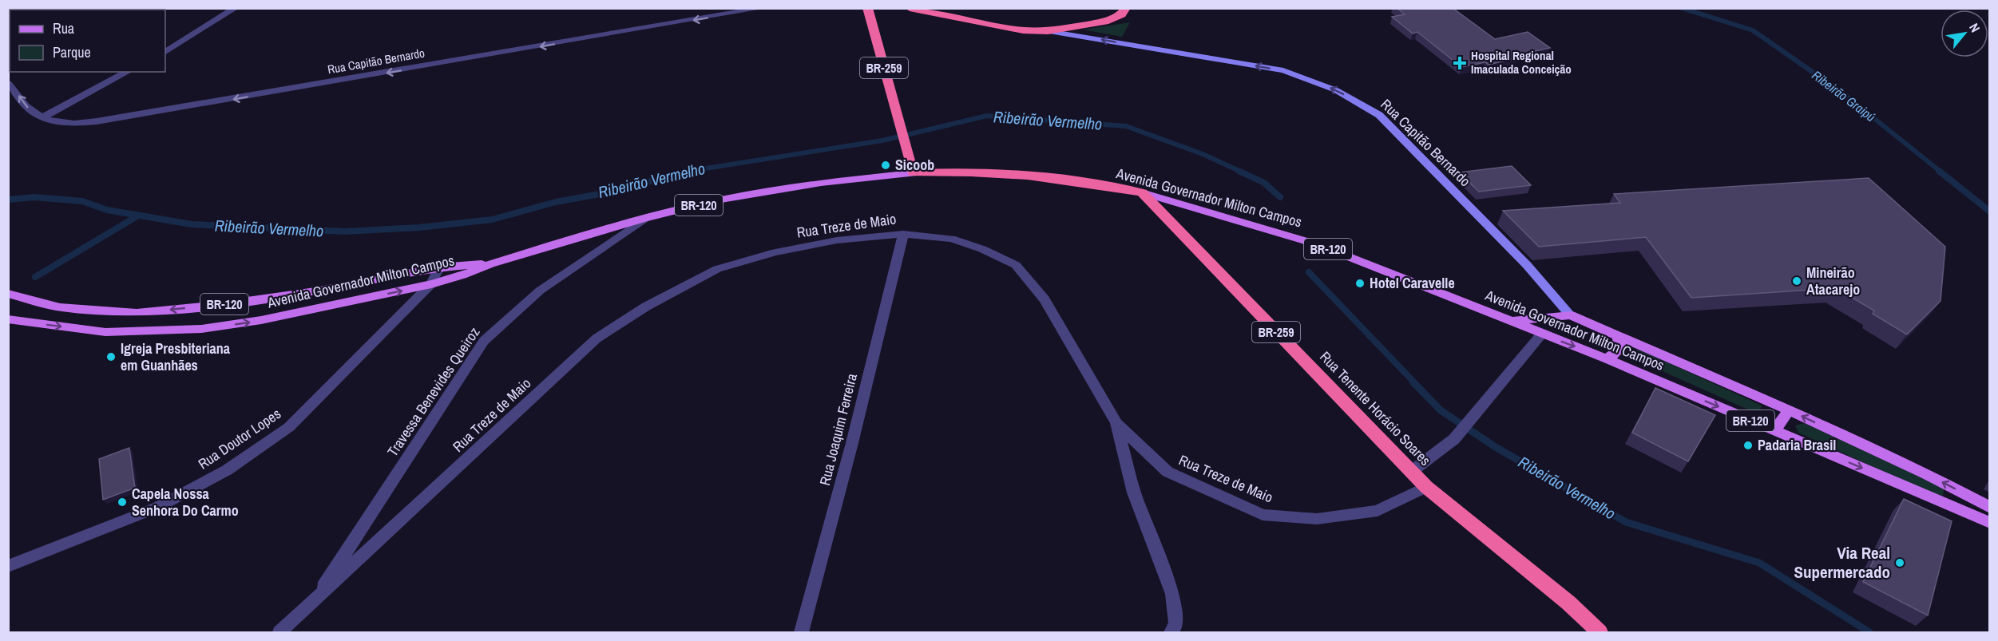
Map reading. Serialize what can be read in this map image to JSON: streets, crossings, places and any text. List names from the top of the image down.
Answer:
{
  "streets": {
    "highway": [
      "Rua Capitão Bernardo",
      "BR-259",
      "Avenida Governador Milton Campos",
      "BR-120",
      "Rua Tenente Horácio Soares"
    ],
    "street": [
      "Rua Treze de Maio",
      "Travessa Benevides Queiroz",
      "Rua Joaquim Ferreira",
      "Rua Doutor Lopes"
    ]
  },
  "crossings": [
    ["BR-259", "Avenida Governador Milton Campos"],
    ["Avenida Governador Milton Campos", "Travessa Benevides Queiroz"],
    ["Avenida Governador Milton Campos", "Rua Tenente Horácio Soares"],
    ["Avenida Governador Milton Campos", "Rua Doutor Lopes"],
    ["Rua Treze de Maio", "Travessa Benevides Queiroz"],
    ["Rua Treze de Maio", "Rua Tenente Horácio Soares"],
    ["Rua Treze de Maio", "Rua Joaquim Ferreira"]
  ],
  "one_way": ["Rua Capitão Bernardo"],
  "water": ["Ribeirão Graipú", "Ribeirão Vermelho"],
  "places": {
    "health": ["Hospital Regional Imaculada Conceição"],
    "other": [
      "Sicoob",
      "Mineirão Atacarejo",
      "Hotel Caravelle",
      "Igreja Presbiteriana em Guanhães",
      "Padaria Brasil",
      "Capela Nossa Senhora Do Carmo",
      "Via Real Supermercado"
    ]
  },
  "legend": ["Rua", "Parque"],
  "north": "top right"
}
